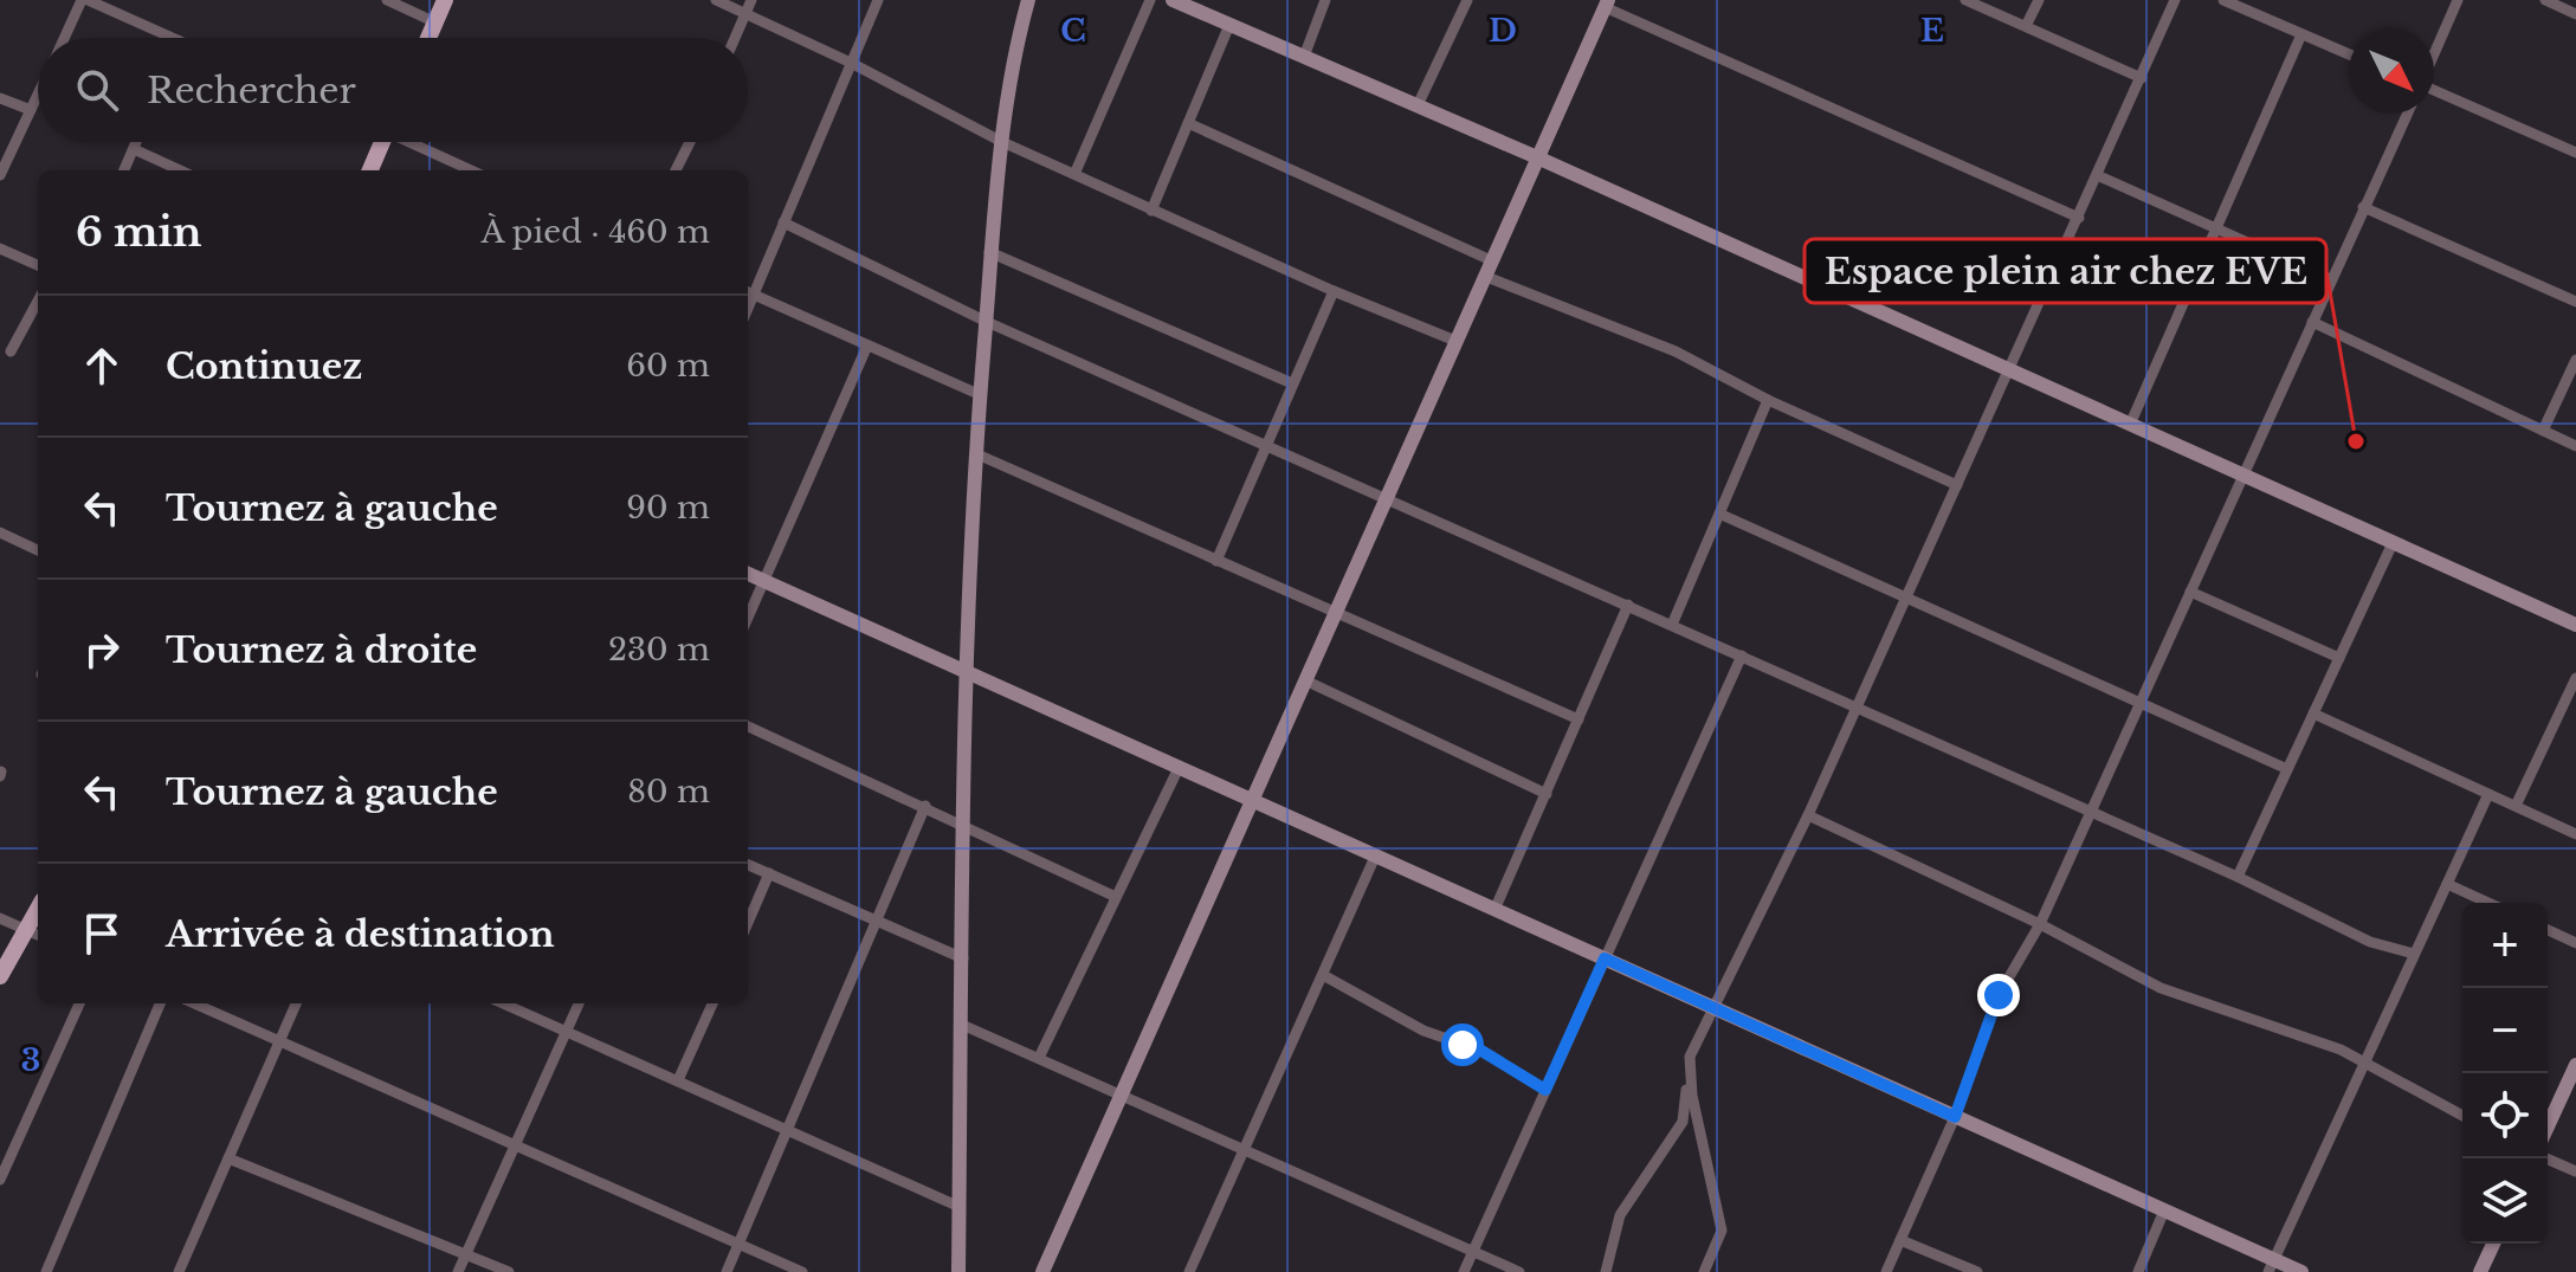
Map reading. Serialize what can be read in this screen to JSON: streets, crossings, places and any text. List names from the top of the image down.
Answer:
{
  "places": ["Espace plein air chez EVE"],
  "north": "bottom right",
  "page": {
    "search": "Rechercher",
    "heading": ["6 min", "À pied · 460 m"],
    "list": [
      ["Continuez", "60 m"],
      ["Tournez à gauche", "90 m"],
      ["Tournez à droite", "230 m"],
      ["Tournez à gauche", "80 m"],
      "Arrivée à destination"
    ],
    "map_buttons": ["+", "−"]
  },
  "grid": {
    "columns": ["C", "D", "E"],
    "rows": ["3"]
  }
}
